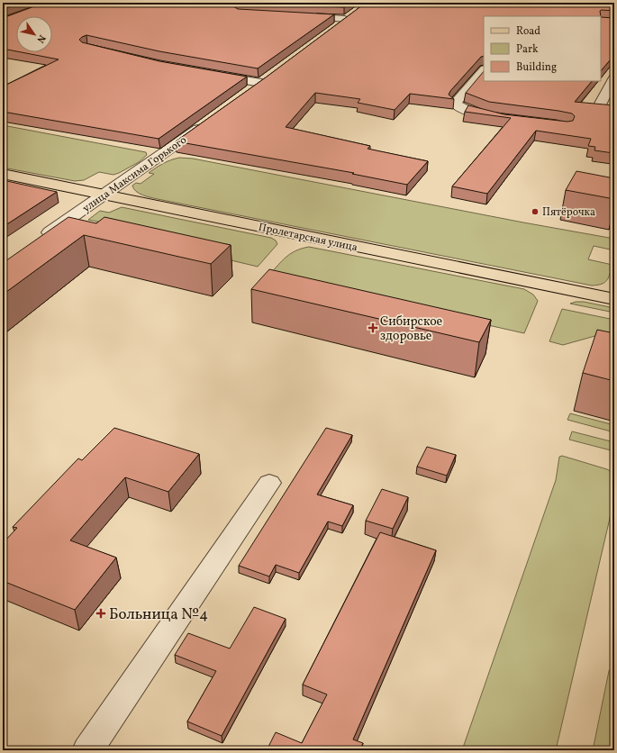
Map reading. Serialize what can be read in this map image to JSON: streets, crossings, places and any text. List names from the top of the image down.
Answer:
{
  "streets": {
    "main road": ["Пролетарская улица"],
    "street": ["улица Максима Горького"]
  },
  "crossings": [
    ["улица Максима Горького", "Пролетарская улица"]
  ],
  "places": {
    "other": ["Пятёрочка"],
    "health": ["Сибирское здоровье", "Больница №4"]
  },
  "legend": ["Road", "Park", "Building"],
  "north": "bottom right"
}
